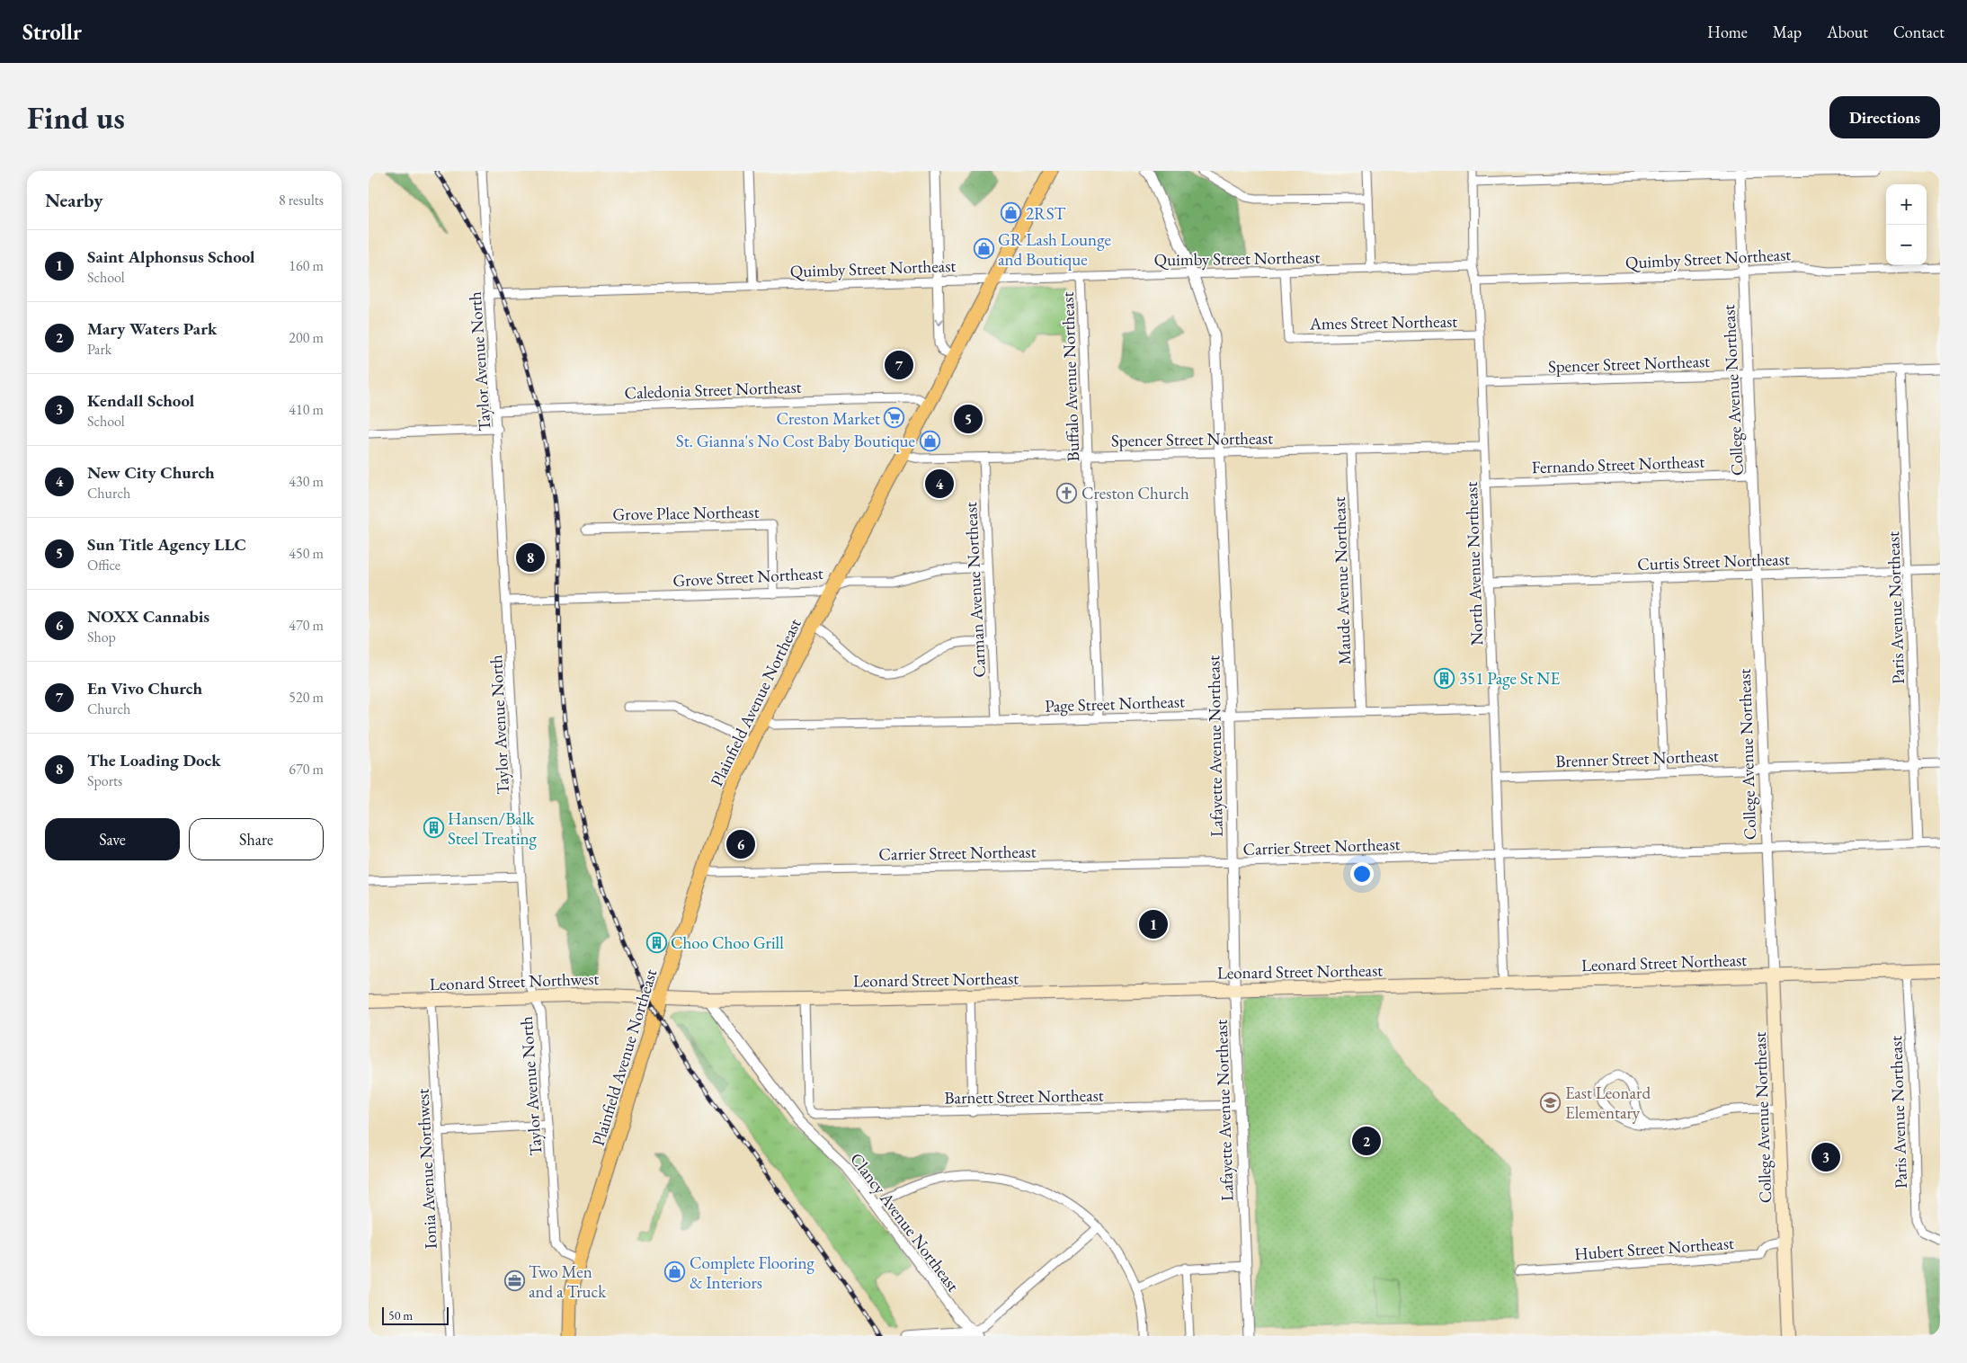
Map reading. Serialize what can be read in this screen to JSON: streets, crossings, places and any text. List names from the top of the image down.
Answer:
{
  "streets": {
    "main road": [
      "College Avenue Northeast",
      "Plainfield Avenue Northeast",
      "Leonard Street Northeast",
      "Leonard Street Northwest"
    ],
    "street": [
      "Quimby Street Northeast",
      "Ames Street Northeast",
      "Taylor Avenue North",
      "Spencer Street Northeast",
      "Buffalo Avenue Northeast",
      "Caledonia Street Northeast",
      "Fernando Street Northeast",
      "Grove Place Northeast",
      "Curtis Street Northeast",
      "North Avenue Northeast",
      "Grove Street Northeast",
      "Maude Avenue Northeast",
      "Carman Avenue Northeast",
      "Paris Avenue Northeast",
      "Page Street Northeast",
      "Lafayette Avenue Northeast",
      "Brenner Street Northeast",
      "Carrier Street Northeast",
      "Barnett Street Northeast",
      "Ionia Avenue Northwest",
      "Clancy Avenue Northeast",
      "Hubert Street Northeast"
    ]
  },
  "crossings": [
    ["Quimby Street Northeast", "Ames Street Northeast"],
    ["Quimby Street Northeast", "Taylor Avenue North"],
    ["Quimby Street Northeast", "Buffalo Avenue Northeast"],
    ["Quimby Street Northeast", "College Avenue Northeast"],
    ["Quimby Street Northeast", "North Avenue Northeast"],
    ["Quimby Street Northeast", "Plainfield Avenue Northeast"],
    ["Quimby Street Northeast", "Lafayette Avenue Northeast"],
    ["Ames Street Northeast", "North Avenue Northeast"],
    ["Taylor Avenue North", "Caledonia Street Northeast"],
    ["Taylor Avenue North", "Grove Street Northeast"],
    ["Taylor Avenue North", "Plainfield Avenue Northeast"],
    ["Taylor Avenue North", "Leonard Street Northwest"],
    ["Spencer Street Northeast", "Buffalo Avenue Northeast"],
    ["Spencer Street Northeast", "College Avenue Northeast"],
    ["Spencer Street Northeast", "North Avenue Northeast"],
    ["Spencer Street Northeast", "Maude Avenue Northeast"],
    ["Spencer Street Northeast", "Carman Avenue Northeast"],
    ["Spencer Street Northeast", "Paris Avenue Northeast"],
    ["Spencer Street Northeast", "Plainfield Avenue Northeast"],
    ["Spencer Street Northeast", "Lafayette Avenue Northeast"],
    ["Buffalo Avenue Northeast", "Page Street Northeast"],
    ["Caledonia Street Northeast", "Plainfield Avenue Northeast"],
    ["College Avenue Northeast", "Fernando Street Northeast"],
    ["College Avenue Northeast", "Curtis Street Northeast"],
    ["College Avenue Northeast", "Brenner Street Northeast"],
    ["College Avenue Northeast", "Carrier Street Northeast"],
    ["College Avenue Northeast", "Leonard Street Northeast"],
    ["College Avenue Northeast", "Hubert Street Northeast"],
    ["Fernando Street Northeast", "North Avenue Northeast"],
    ["Grove Place Northeast", "Grove Street Northeast"],
    ["Curtis Street Northeast", "North Avenue Northeast"],
    ["Curtis Street Northeast", "Paris Avenue Northeast"],
    ["North Avenue Northeast", "Page Street Northeast"],
    ["North Avenue Northeast", "Brenner Street Northeast"],
    ["North Avenue Northeast", "Carrier Street Northeast"],
    ["North Avenue Northeast", "Leonard Street Northeast"],
    ["Grove Street Northeast", "Carman Avenue Northeast"],
    ["Grove Street Northeast", "Plainfield Avenue Northeast"],
    ["Maude Avenue Northeast", "Page Street Northeast"],
    ["Carman Avenue Northeast", "Page Street Northeast"],
    ["Paris Avenue Northeast", "Brenner Street Northeast"],
    ["Paris Avenue Northeast", "Carrier Street Northeast"],
    ["Paris Avenue Northeast", "Leonard Street Northeast"],
    ["Plainfield Avenue Northeast", "Page Street Northeast"],
    ["Plainfield Avenue Northeast", "Carrier Street Northeast"],
    ["Plainfield Avenue Northeast", "Leonard Street Northeast"],
    ["Plainfield Avenue Northeast", "Leonard Street Northwest"],
    ["Page Street Northeast", "Lafayette Avenue Northeast"],
    ["Lafayette Avenue Northeast", "Carrier Street Northeast"],
    ["Lafayette Avenue Northeast", "Leonard Street Northeast"],
    ["Lafayette Avenue Northeast", "Barnett Street Northeast"],
    ["Leonard Street Northeast", "Leonard Street Northwest"],
    ["Leonard Street Northeast", "Barnett Street Northeast"],
    ["Leonard Street Northeast", "Clancy Avenue Northeast"],
    ["Leonard Street Northwest", "Ionia Avenue Northwest"]
  ],
  "places": {
    "shop": [
      "2RST",
      "GR Lash Lounge and Boutique",
      "St. Gianna's No Cost Baby Boutique",
      "Complete Flooring & Interiors"
    ],
    "supermarket": ["Creston Market"],
    "church": ["Creston Church"],
    "building": ["351 Page St NE", "Hansen/Balk Steel Treating", "Choo Choo Grill"],
    "school or university": ["East Leonard Elementary"],
    "office": ["Two Men and a Truck"]
  },
  "scale_bar": "50 m",
  "page": {
    "header": "Strollr",
    "nav": [
      "Home",
      "Map",
      "About",
      "Contact"
    ],
    "buttons": [
      "Directions",
      ["Save", "Share"]
    ],
    "title": "Find us",
    "heading": ["Nearby", "8 results"],
    "map_buttons": ["+", "−"],
    "list": [
      {
        "mark": "1",
        "name": "Saint Alphonsus School",
        "note": "School",
        "value": "160 m"
      },
      {
        "mark": "2",
        "name": "Mary Waters Park",
        "note": "Park",
        "value": "200 m"
      },
      {
        "mark": "3",
        "name": "Kendall School",
        "note": "School",
        "value": "410 m"
      },
      {
        "mark": "4",
        "name": "New City Church",
        "note": "Church",
        "value": "430 m"
      },
      {
        "mark": "5",
        "name": "Sun Title Agency LLC",
        "note": "Office",
        "value": "450 m"
      },
      {
        "mark": "6",
        "name": "NOXX Cannabis",
        "note": "Shop",
        "value": "470 m"
      },
      {
        "mark": "7",
        "name": "En Vivo Church",
        "note": "Church",
        "value": "520 m"
      },
      {
        "mark": "8",
        "name": "The Loading Dock",
        "note": "Sports",
        "value": "670 m"
      }
    ],
    "pins": [
      "7",
      "5",
      "4",
      "8",
      "6",
      "1",
      "2",
      "3"
    ],
    "scale": "50 m"
  }
}
